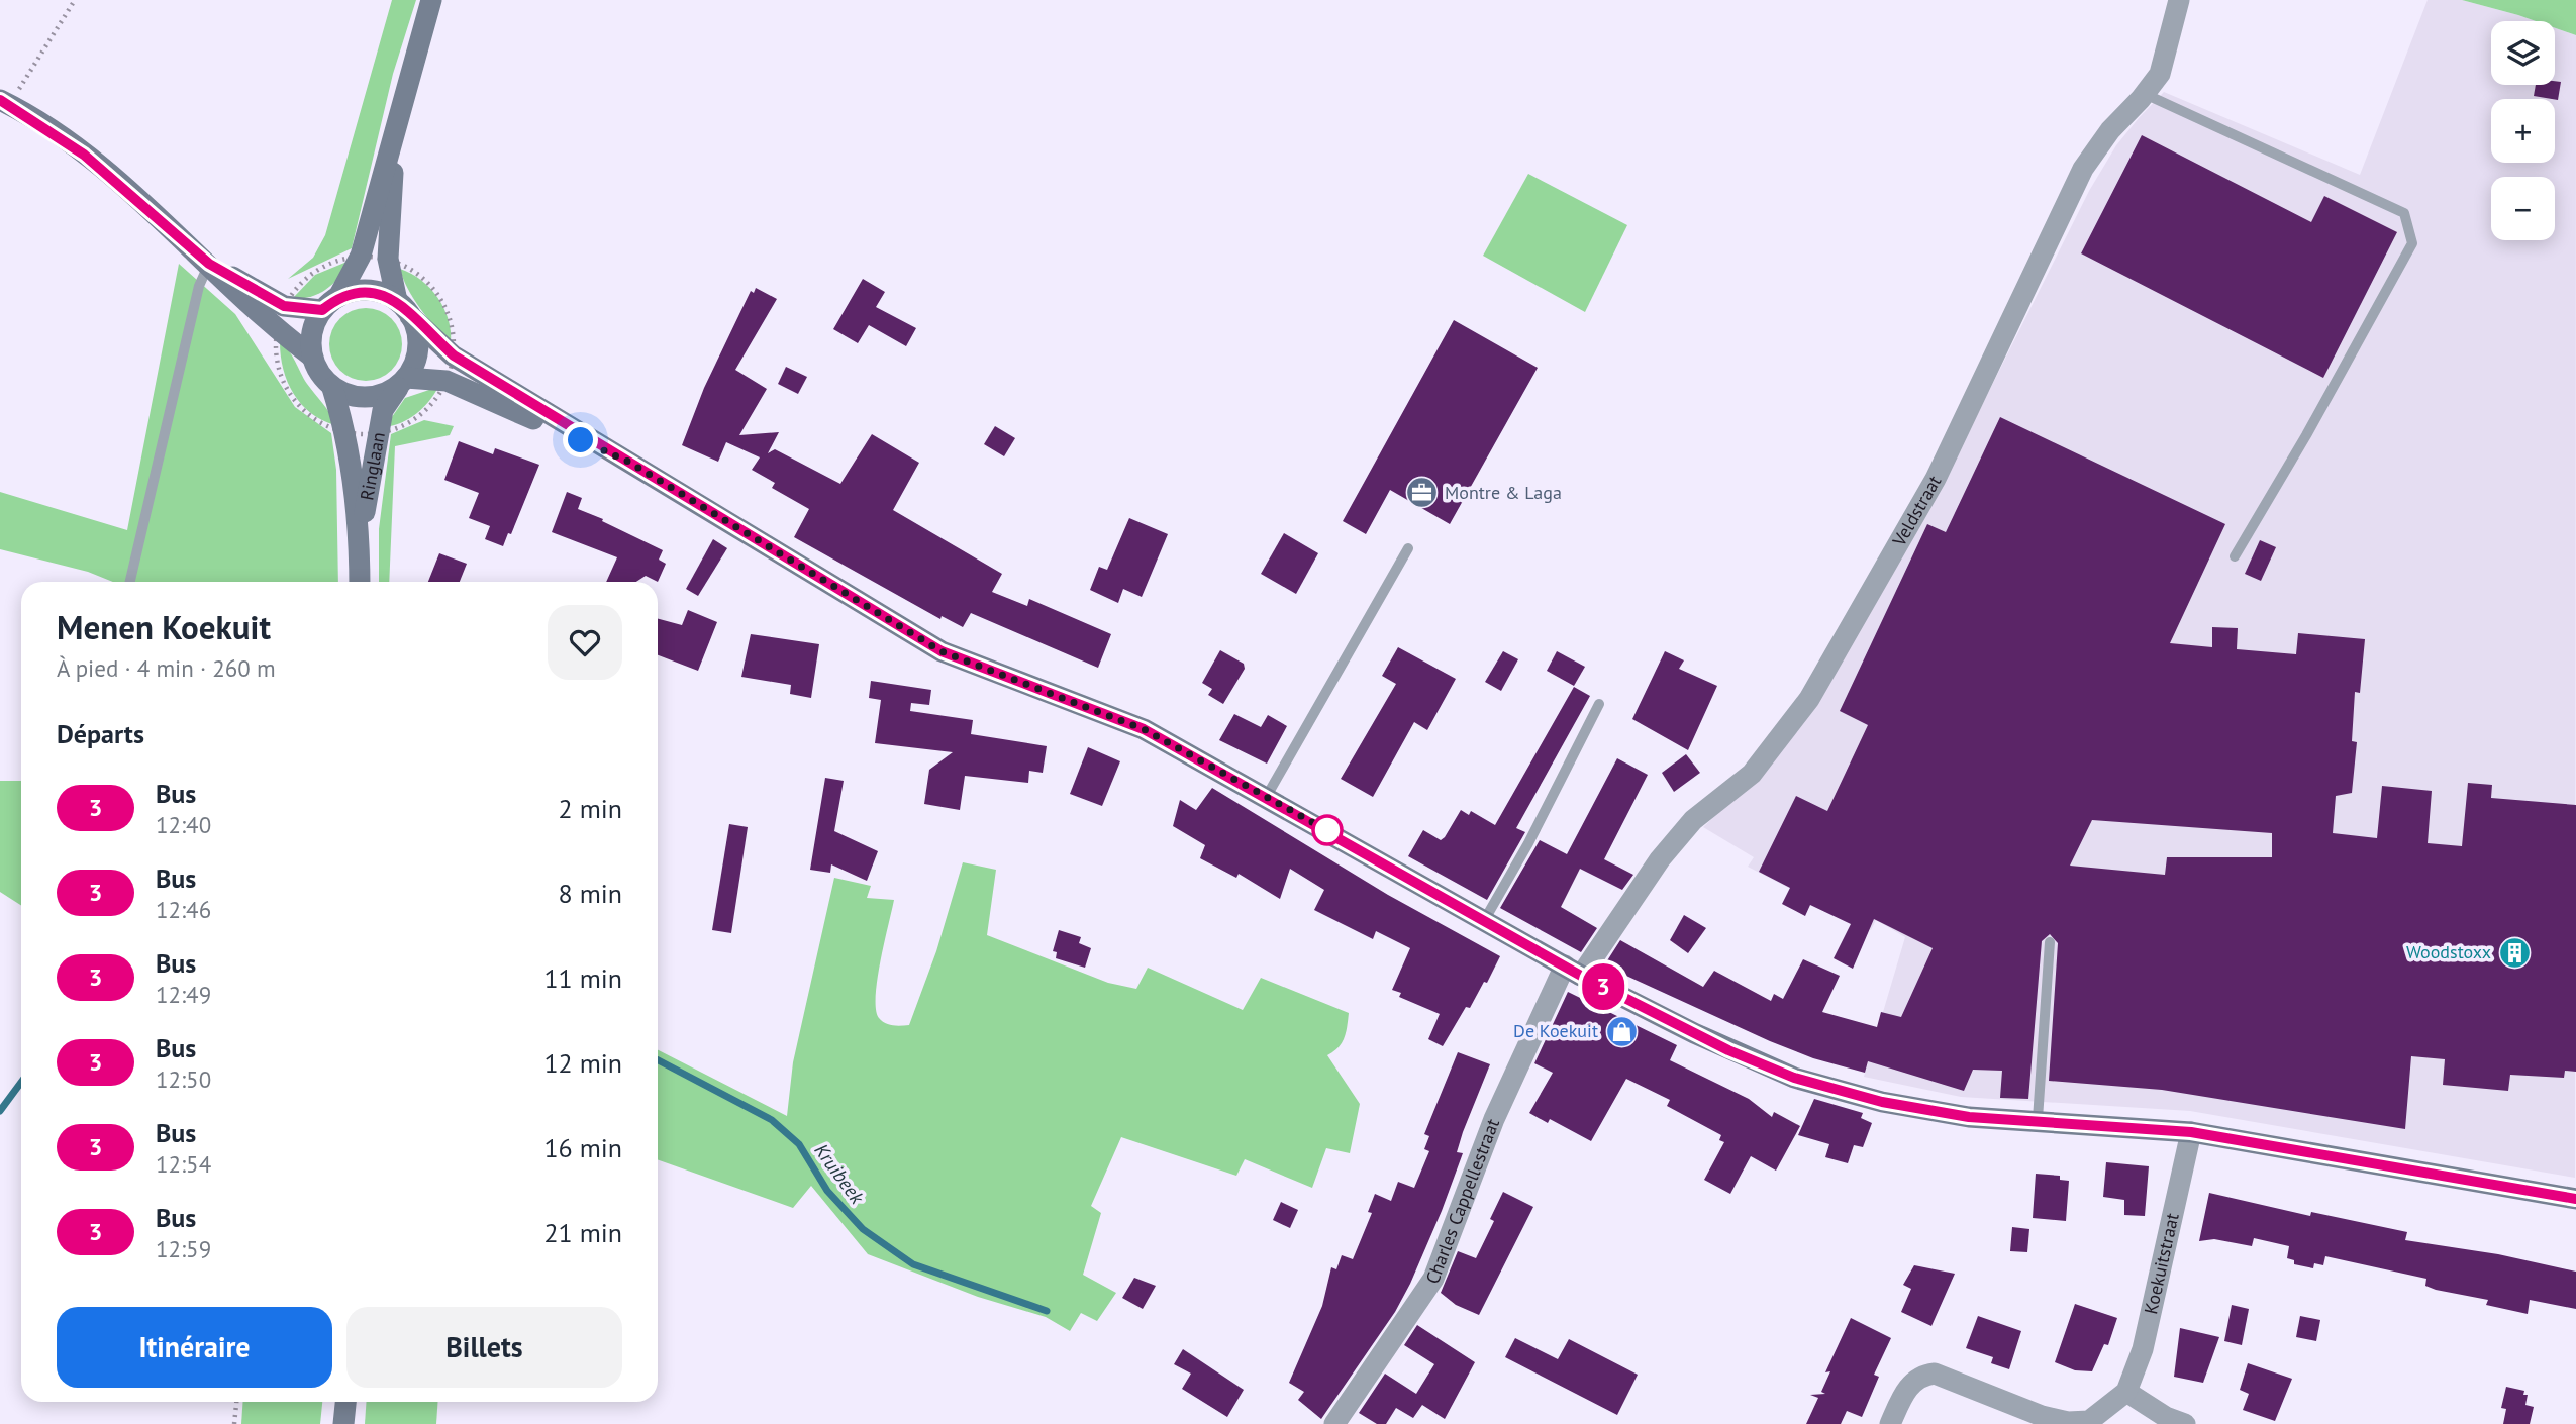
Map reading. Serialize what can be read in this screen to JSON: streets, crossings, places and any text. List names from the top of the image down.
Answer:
{
  "streets": {
    "street": [
      "Ringlaan",
      "Veldstraat",
      "Charles Cappellestraat",
      "Koekuitstraat"
    ]
  },
  "crossings": [
    ["Veldstraat", "Charles Cappellestraat"]
  ],
  "water": ["Kruibeek"],
  "places": {
    "office": ["Montre & Laga"],
    "building": ["Woodstoxx"],
    "shop": ["De Koekuit"]
  },
  "lines": ["bus line 3"],
  "page": {
    "on_map": "3",
    "map_buttons": ["+", "−"],
    "heading": [
      ["Menen Koekuit", "À pied · 4 min · 260 m"],
      "Départs"
    ],
    "list": [
      {
        "mark": "3",
        "name": "Bus",
        "note": "12:40",
        "value": "2 min"
      },
      {
        "mark": "3",
        "name": "Bus",
        "note": "12:46",
        "value": "8 min"
      },
      {
        "mark": "3",
        "name": "Bus",
        "note": "12:49",
        "value": "11 min"
      },
      {
        "mark": "3",
        "name": "Bus",
        "note": "12:50",
        "value": "12 min"
      },
      {
        "mark": "3",
        "name": "Bus",
        "note": "12:54",
        "value": "16 min"
      },
      {
        "mark": "3",
        "name": "Bus",
        "note": "12:59",
        "value": "21 min"
      }
    ],
    "buttons": ["Itinéraire", "Billets"]
  }
}
